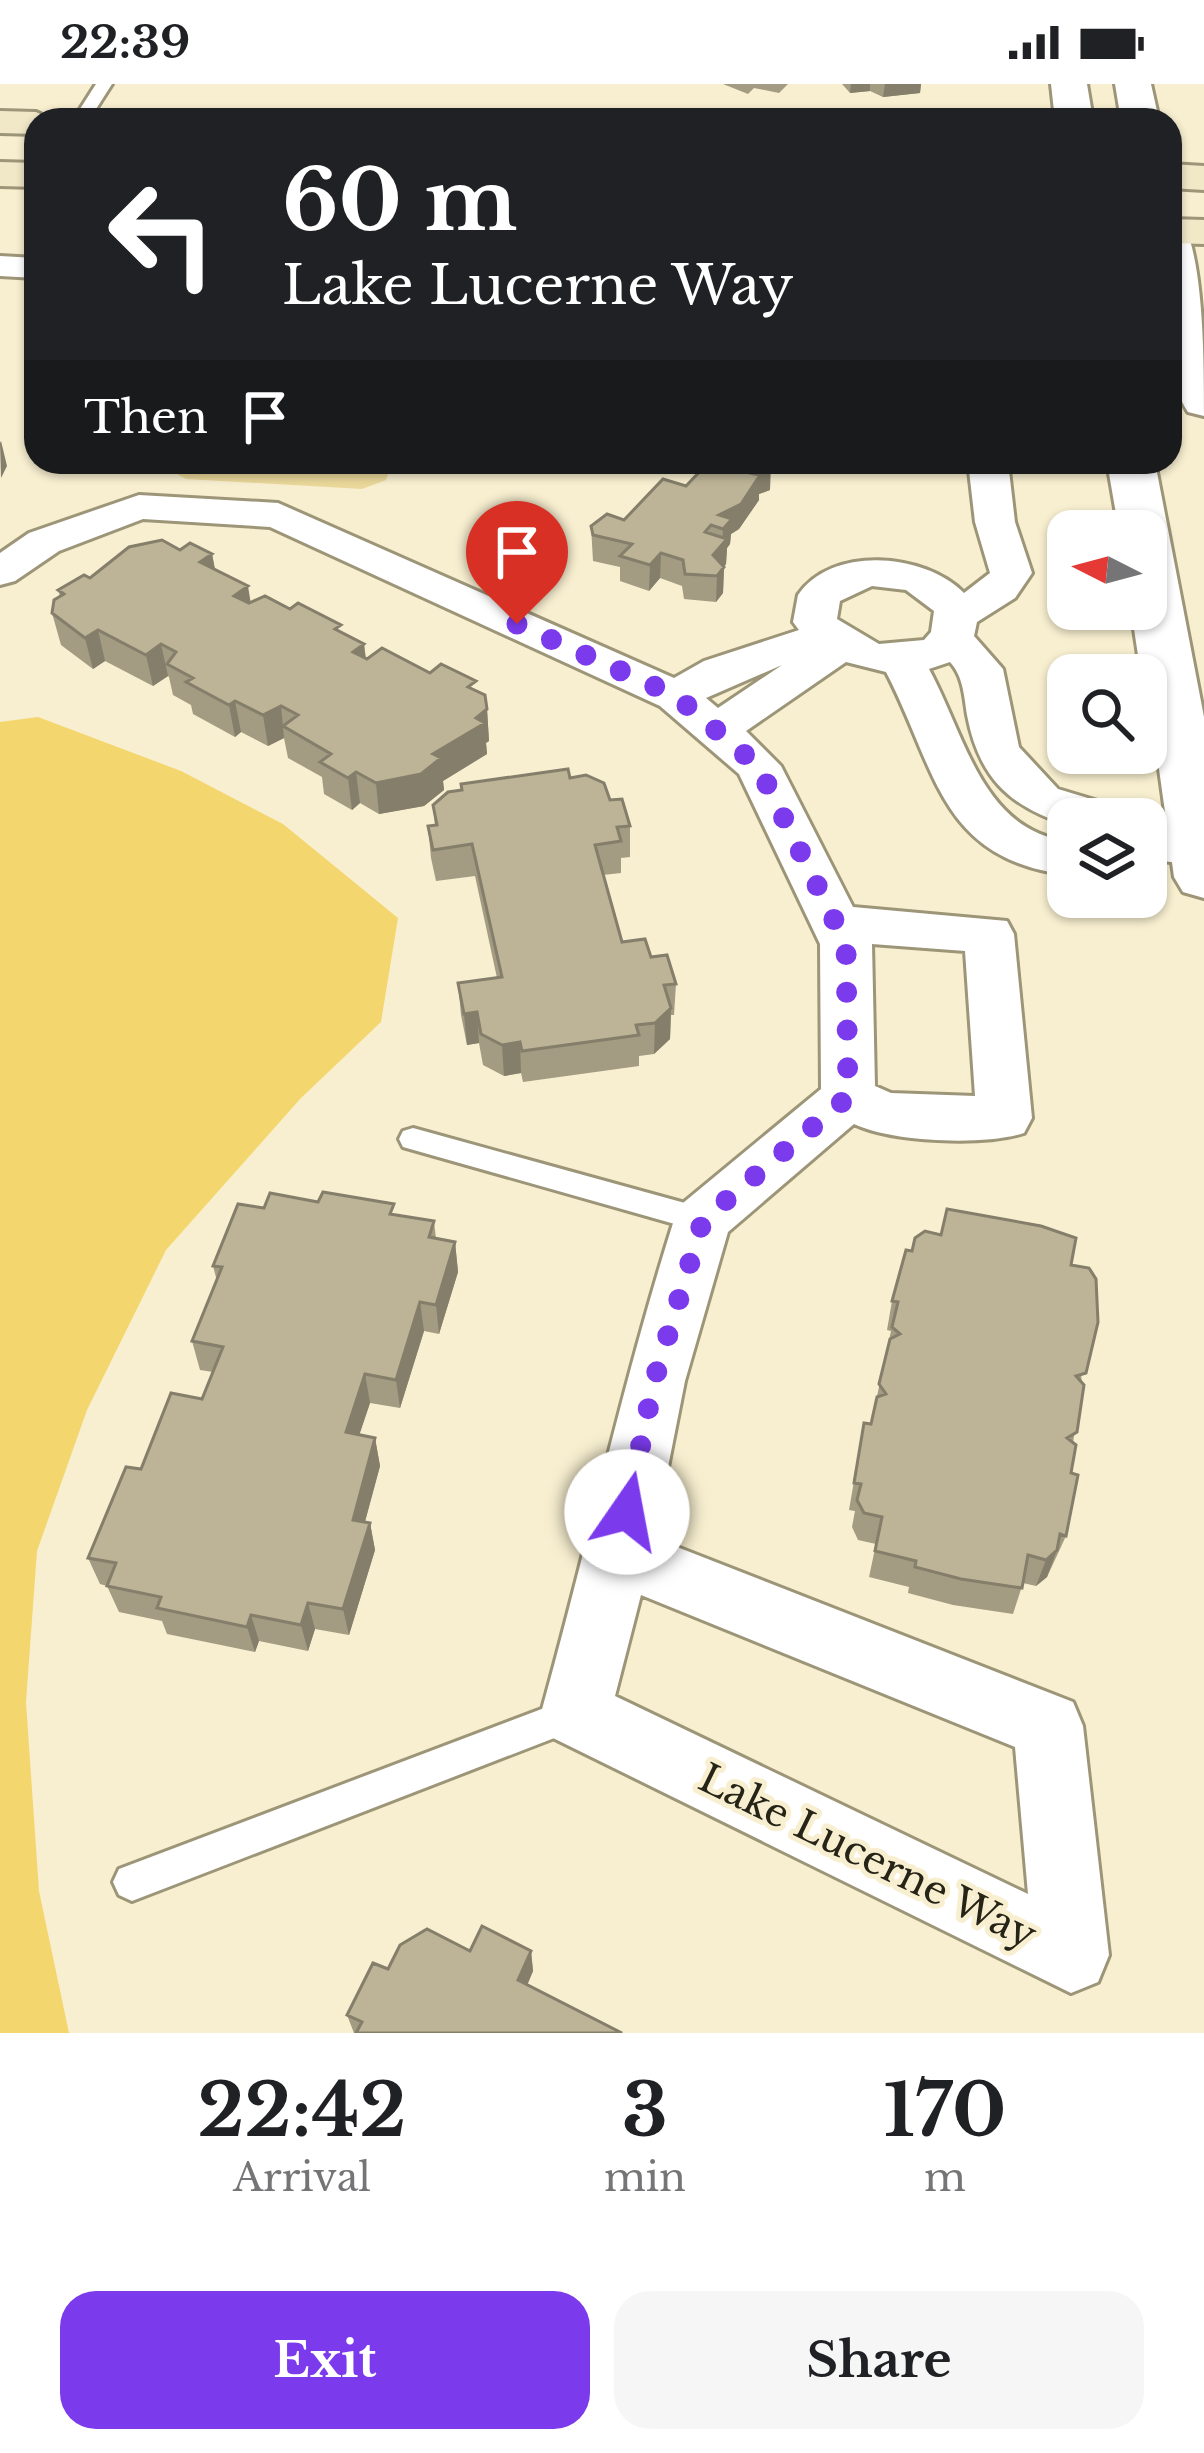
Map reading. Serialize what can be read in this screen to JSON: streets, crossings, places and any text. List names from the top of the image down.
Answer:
{
  "streets": {
    "street": ["Lake Lucerne Way"]
  },
  "north": "left",
  "page": {
    "status": "22:39",
    "turn": ["60 m", "Lake Lucerne Way"],
    "then": "Then",
    "eta": [
      "22:42",
      "Arrival",
      "3",
      "min",
      "170",
      "m"
    ],
    "buttons": ["Exit", "Share"]
  }
}
